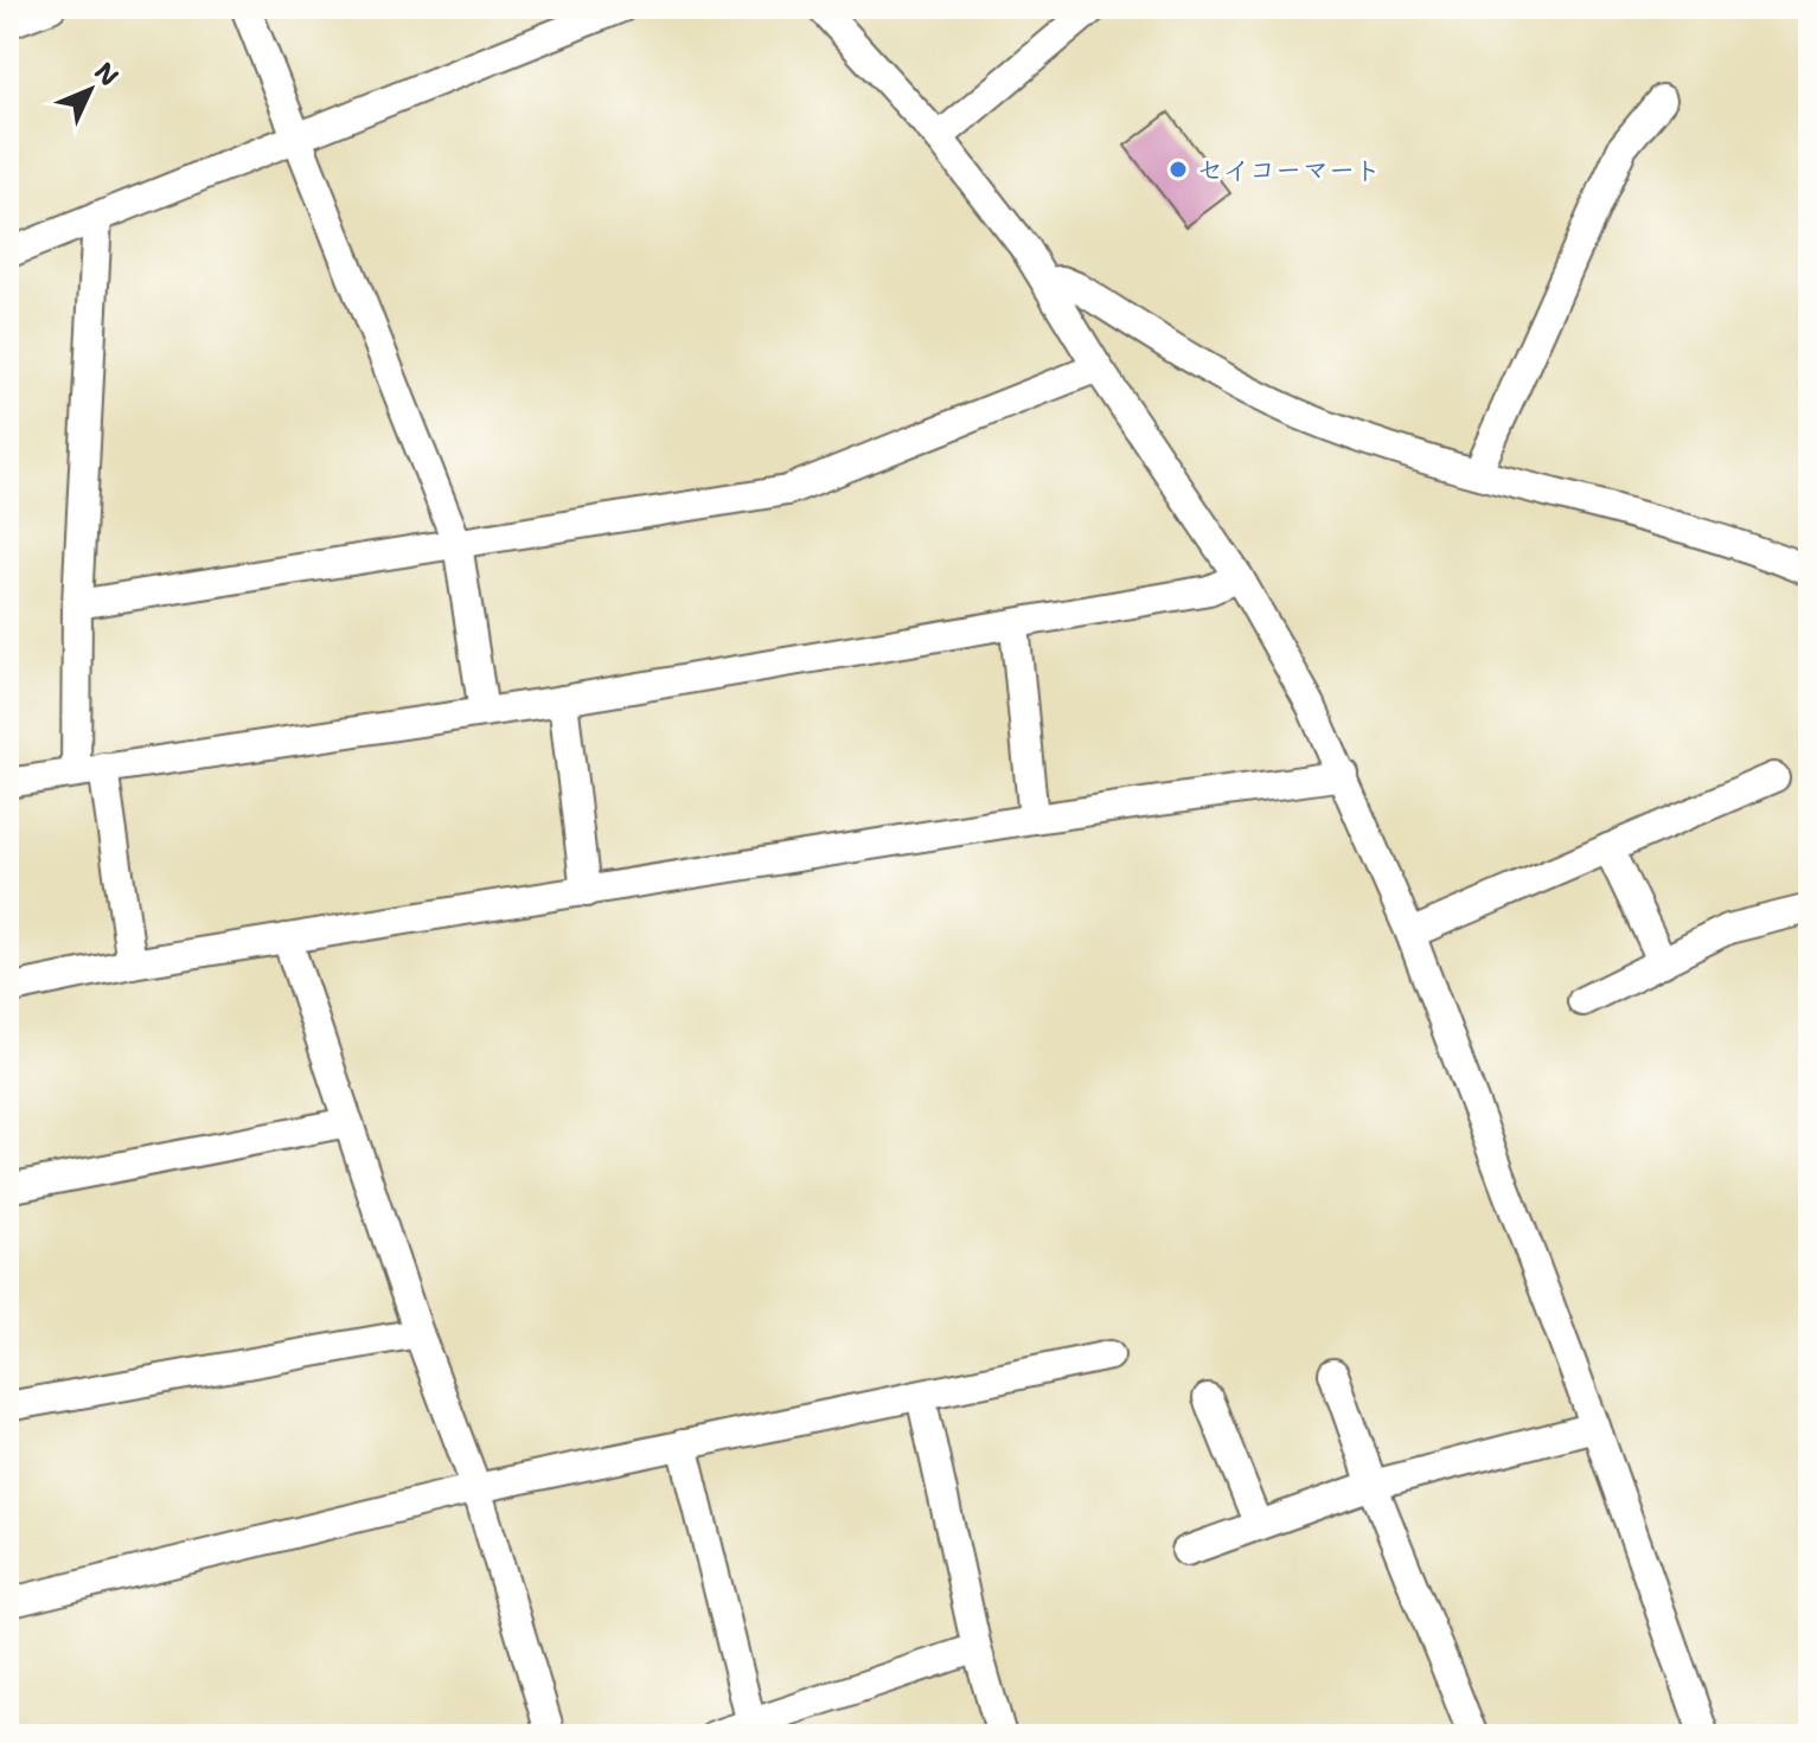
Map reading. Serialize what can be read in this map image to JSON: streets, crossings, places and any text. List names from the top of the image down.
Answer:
{
  "places": ["セイコーマート"],
  "north": "top right"
}
